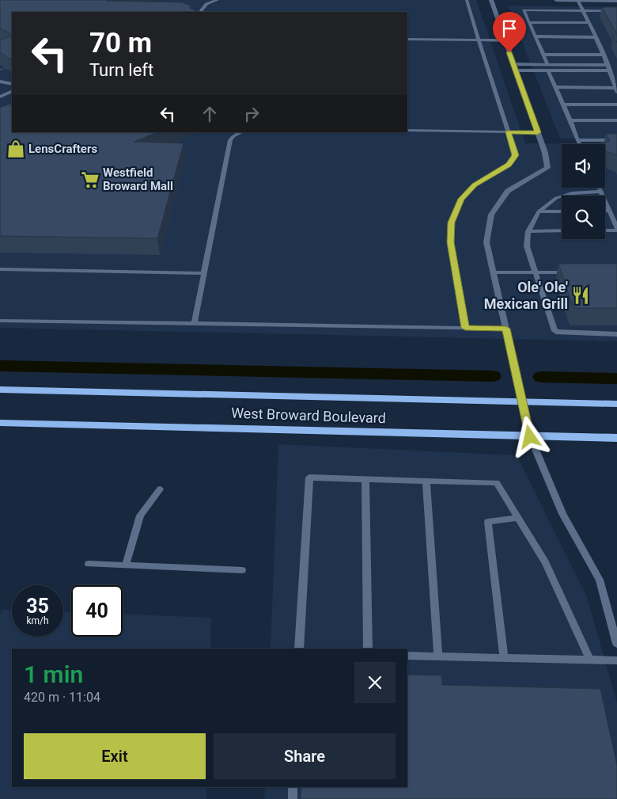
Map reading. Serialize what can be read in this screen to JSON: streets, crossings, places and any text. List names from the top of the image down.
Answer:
{
  "streets": {
    "main road": ["West Broward Boulevard"]
  },
  "places": {
    "shop": ["LensCrafters"],
    "supermarket": ["Westfield Broward Mall"],
    "restaurant": ["Ole' Ole' Mexican Grill"]
  },
  "page": {
    "turn": ["70 m", "Turn left"],
    "speed": "35 km/h",
    "limit": "40",
    "heading": ["1 min", "420 m · 11:04"],
    "buttons": ["Exit", "Share"]
  }
}
